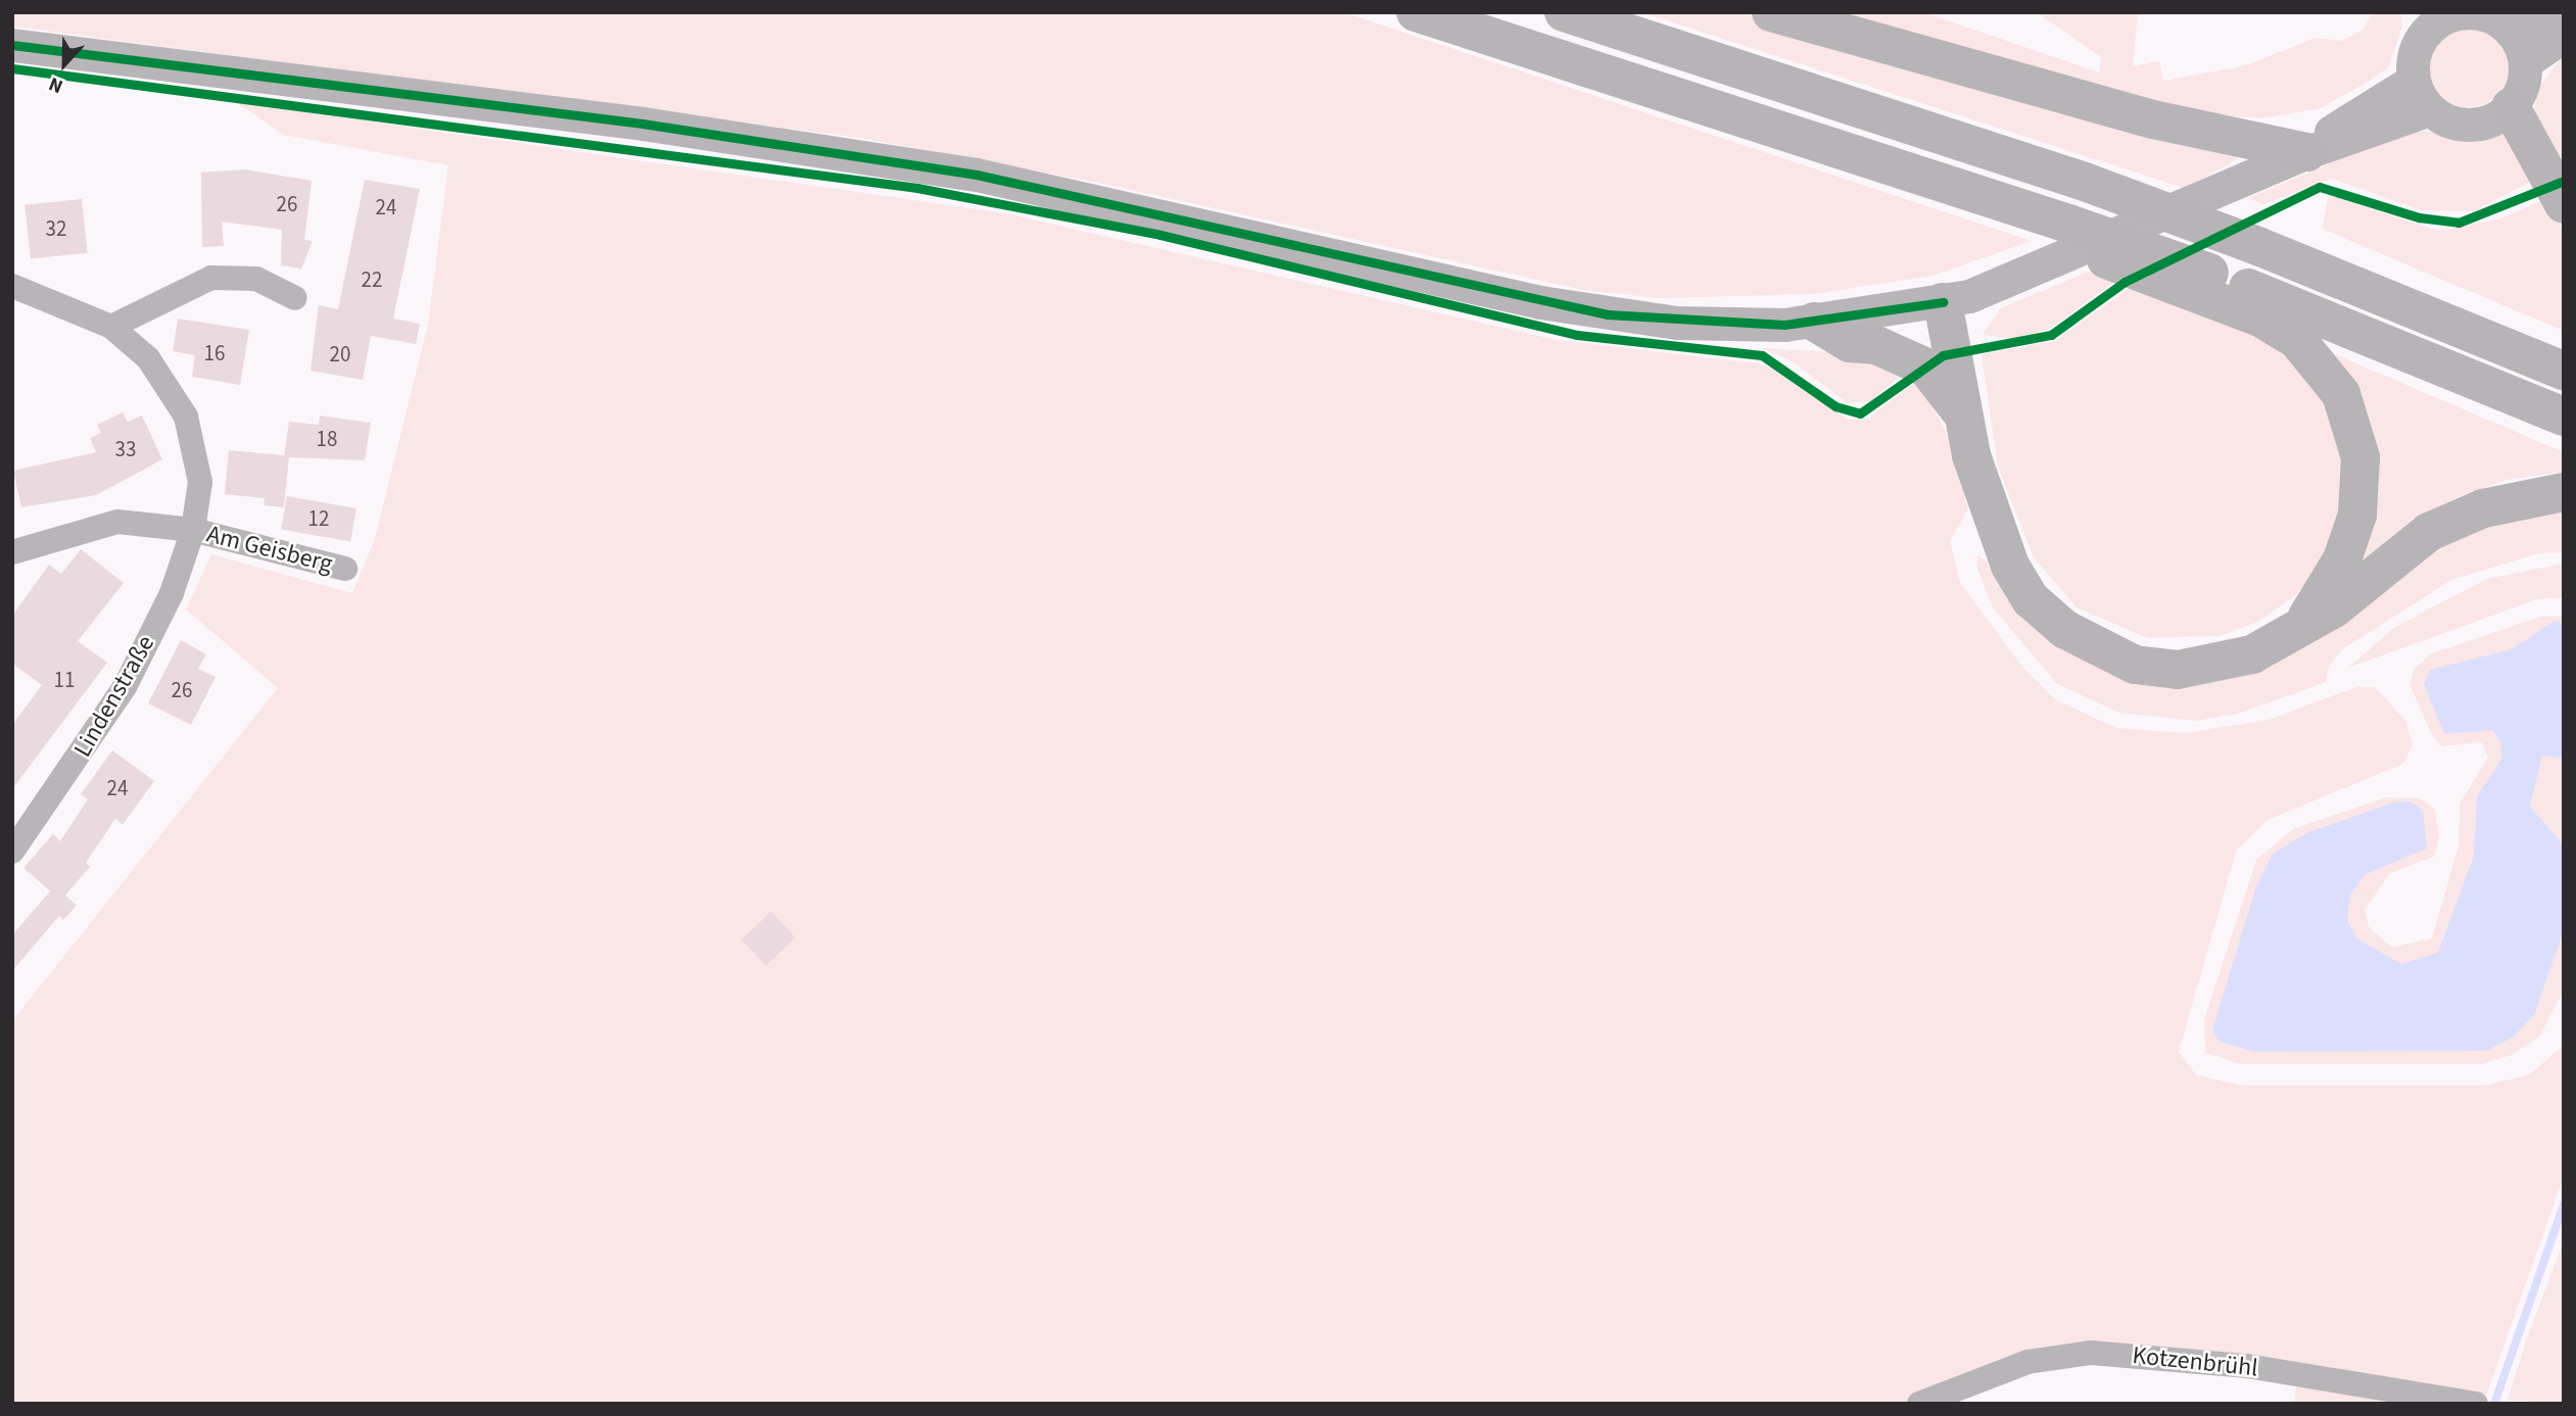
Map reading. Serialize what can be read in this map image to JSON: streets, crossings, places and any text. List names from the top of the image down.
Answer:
{
  "streets": {
    "street": ["Am Geisberg", "Lindenstraße", "Kotzenbrühl"]
  },
  "crossings": [
    ["Am Geisberg", "Lindenstraße"]
  ],
  "house_numbers": [
    "26",
    "24",
    "32",
    "22",
    "16",
    "20",
    "18",
    "33",
    "12",
    "11",
    "26",
    "24"
  ],
  "north": "bottom"
}
